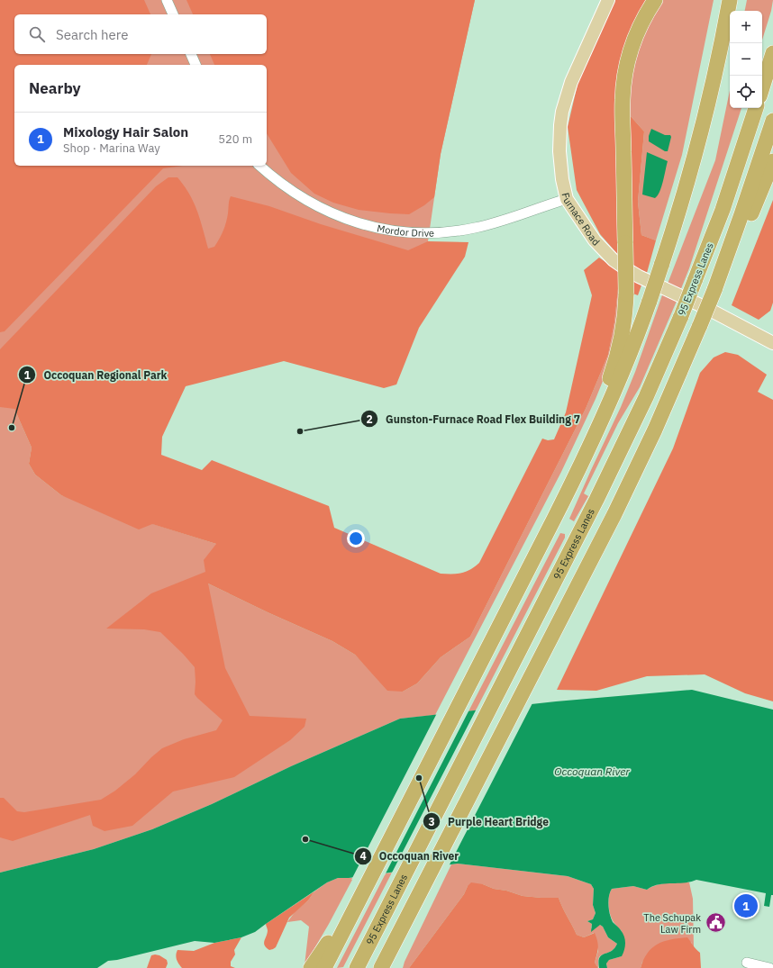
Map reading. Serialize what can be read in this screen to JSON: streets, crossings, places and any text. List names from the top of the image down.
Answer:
{
  "streets": {
    "highway": ["95 Express Lanes"],
    "main road": ["Furnace Road"],
    "street": ["Mordor Drive"]
  },
  "crossings": [
    ["Furnace Road", "Mordor Drive"]
  ],
  "water": ["Occoquan River"],
  "places": {
    "other": [
      "Occoquan Regional Park",
      "Gunston-Furnace Road Flex Building 7",
      "Purple Heart Bridge",
      "Occoquan River"
    ],
    "public building": ["The Schupak Law Firm"]
  },
  "page": {
    "map_buttons": ["+", "−"],
    "search": "Search here",
    "heading": "Nearby",
    "list": [
      {
        "mark": "1",
        "name": "Mixology Hair Salon",
        "note": "Shop · Marina Way",
        "value": "520 m"
      }
    ],
    "pins": "1"
  }
}
